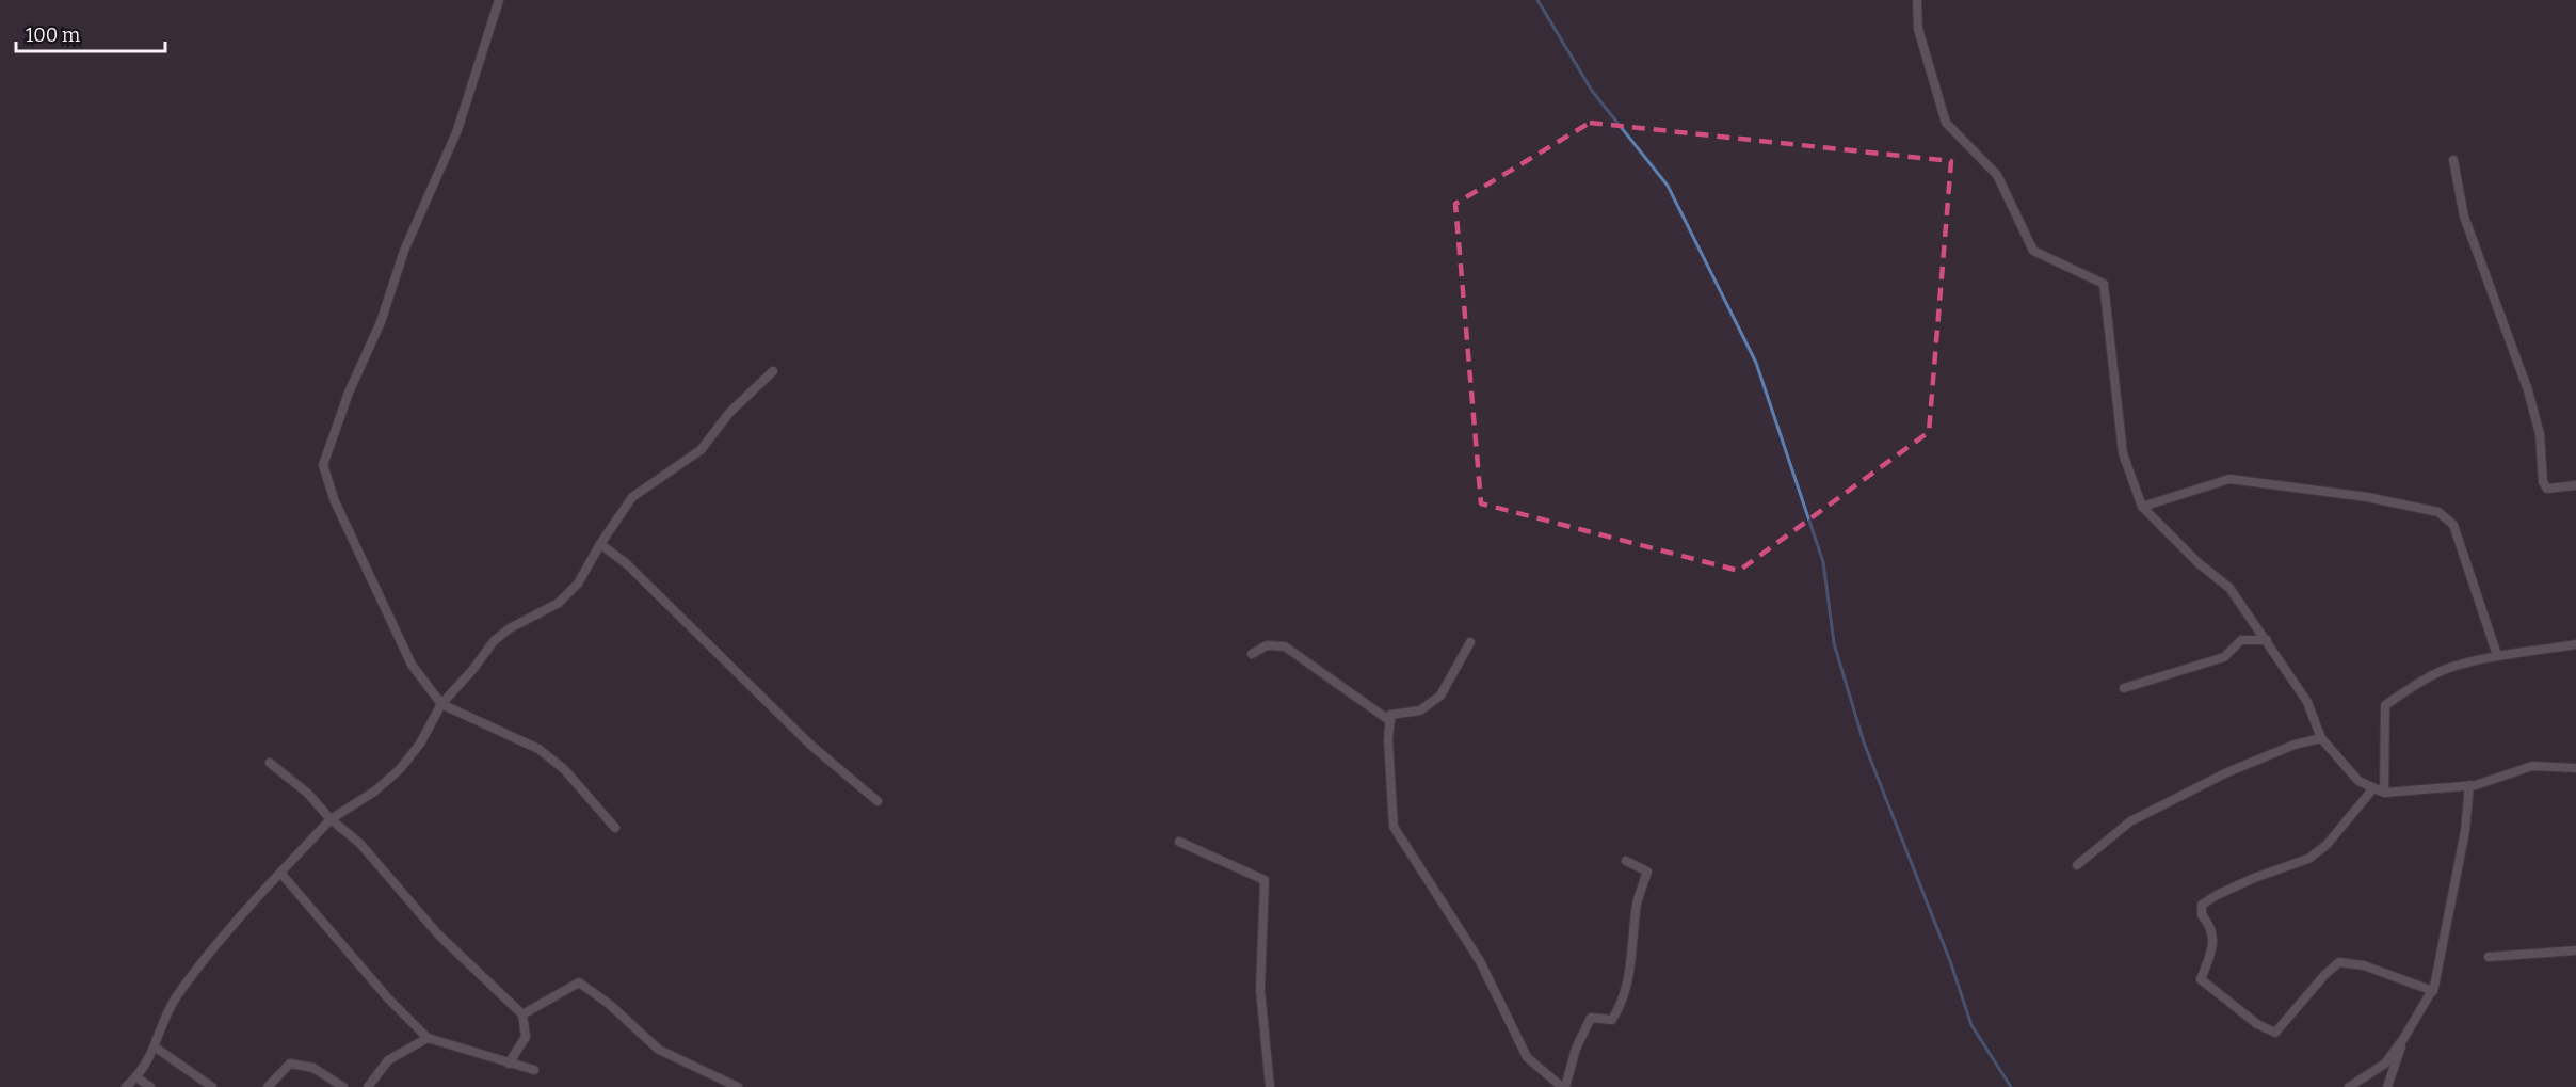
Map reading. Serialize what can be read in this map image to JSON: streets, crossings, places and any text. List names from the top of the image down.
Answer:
{
  "scale_bar": "100 m"
}
